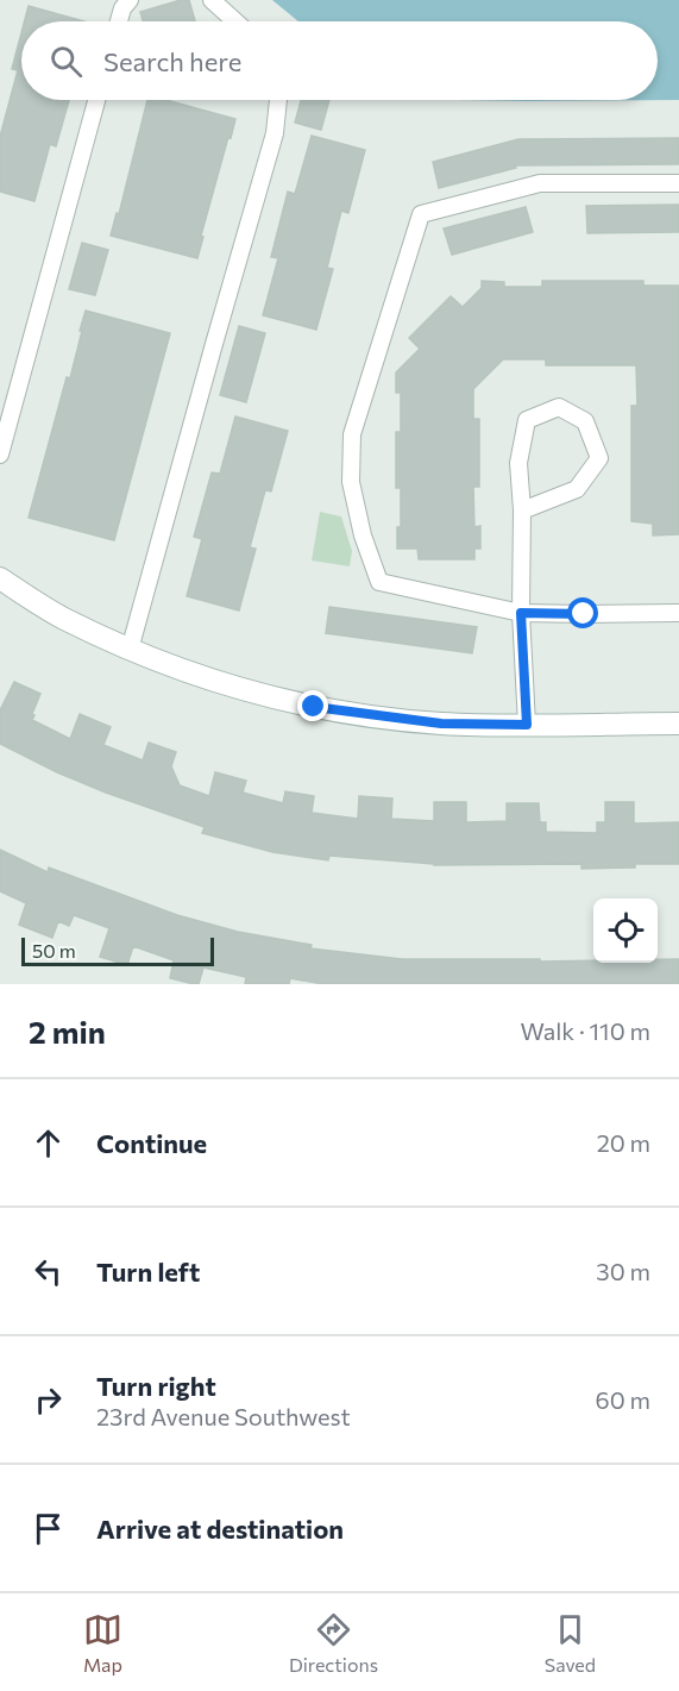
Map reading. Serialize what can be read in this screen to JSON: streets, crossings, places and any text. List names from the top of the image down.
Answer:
{
  "scale_bar": "50 m",
  "page": {
    "search": "Search here",
    "scale": "50 m",
    "heading": ["2 min", "Walk · 110 m"],
    "list": [
      ["Continue", "20 m"],
      ["Turn left", "30 m"],
      ["Turn right", "23rd Avenue Southwest", "60 m"],
      "Arrive at destination"
    ],
    "nav": ["Map", "Directions", "Saved"]
  }
}
